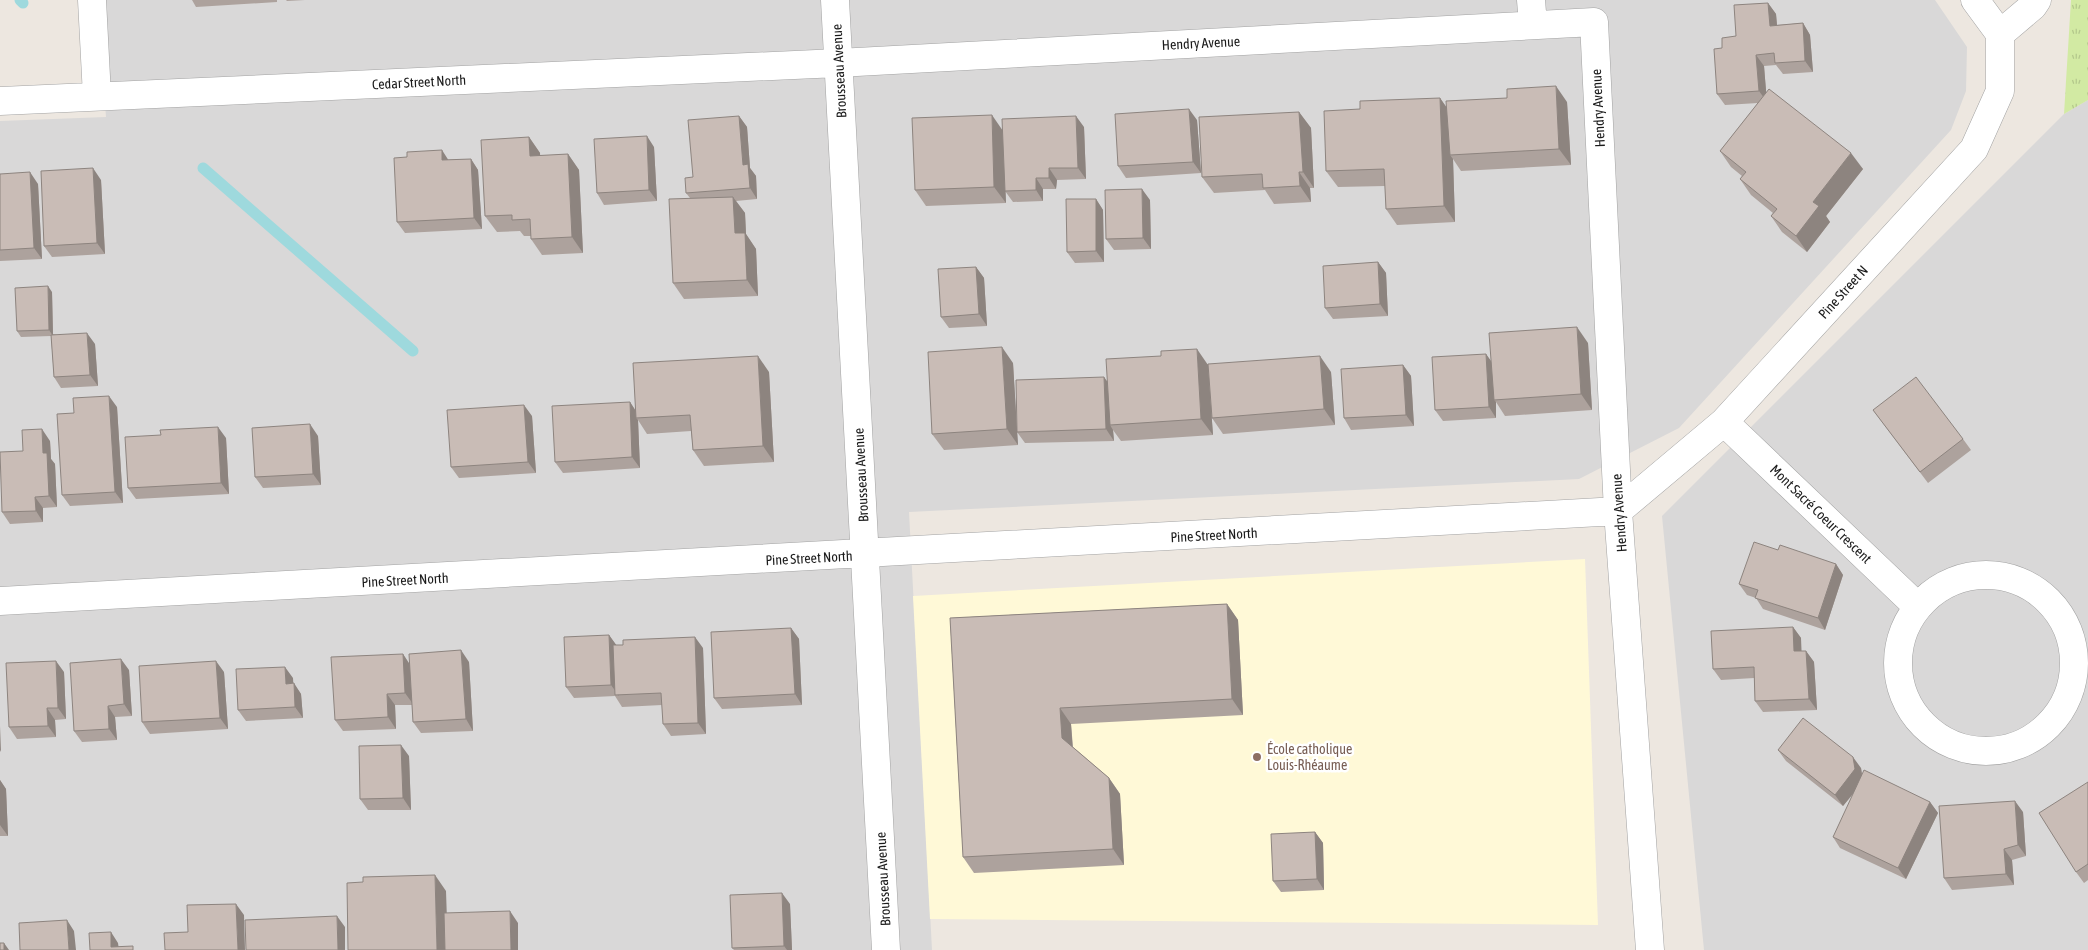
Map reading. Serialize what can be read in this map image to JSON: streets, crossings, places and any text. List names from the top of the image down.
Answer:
{
  "streets": {
    "street": [
      "Hendry Avenue",
      "Brousseau Avenue",
      "Cedar Street North",
      "Pine Street N",
      "Mont Sacré Coeur Crescent",
      "Pine Street North"
    ]
  },
  "crossings": [
    ["Hendry Avenue", "Brousseau Avenue"],
    ["Hendry Avenue", "Cedar Street North"],
    ["Hendry Avenue", "Pine Street N"],
    ["Hendry Avenue", "Pine Street North"],
    ["Brousseau Avenue", "Cedar Street North"],
    ["Brousseau Avenue", "Pine Street North"],
    ["Pine Street N", "Mont Sacré Coeur Crescent"],
    ["Pine Street N", "Pine Street North"]
  ],
  "places": ["École catholique Louis-Rhéaume"]
}
